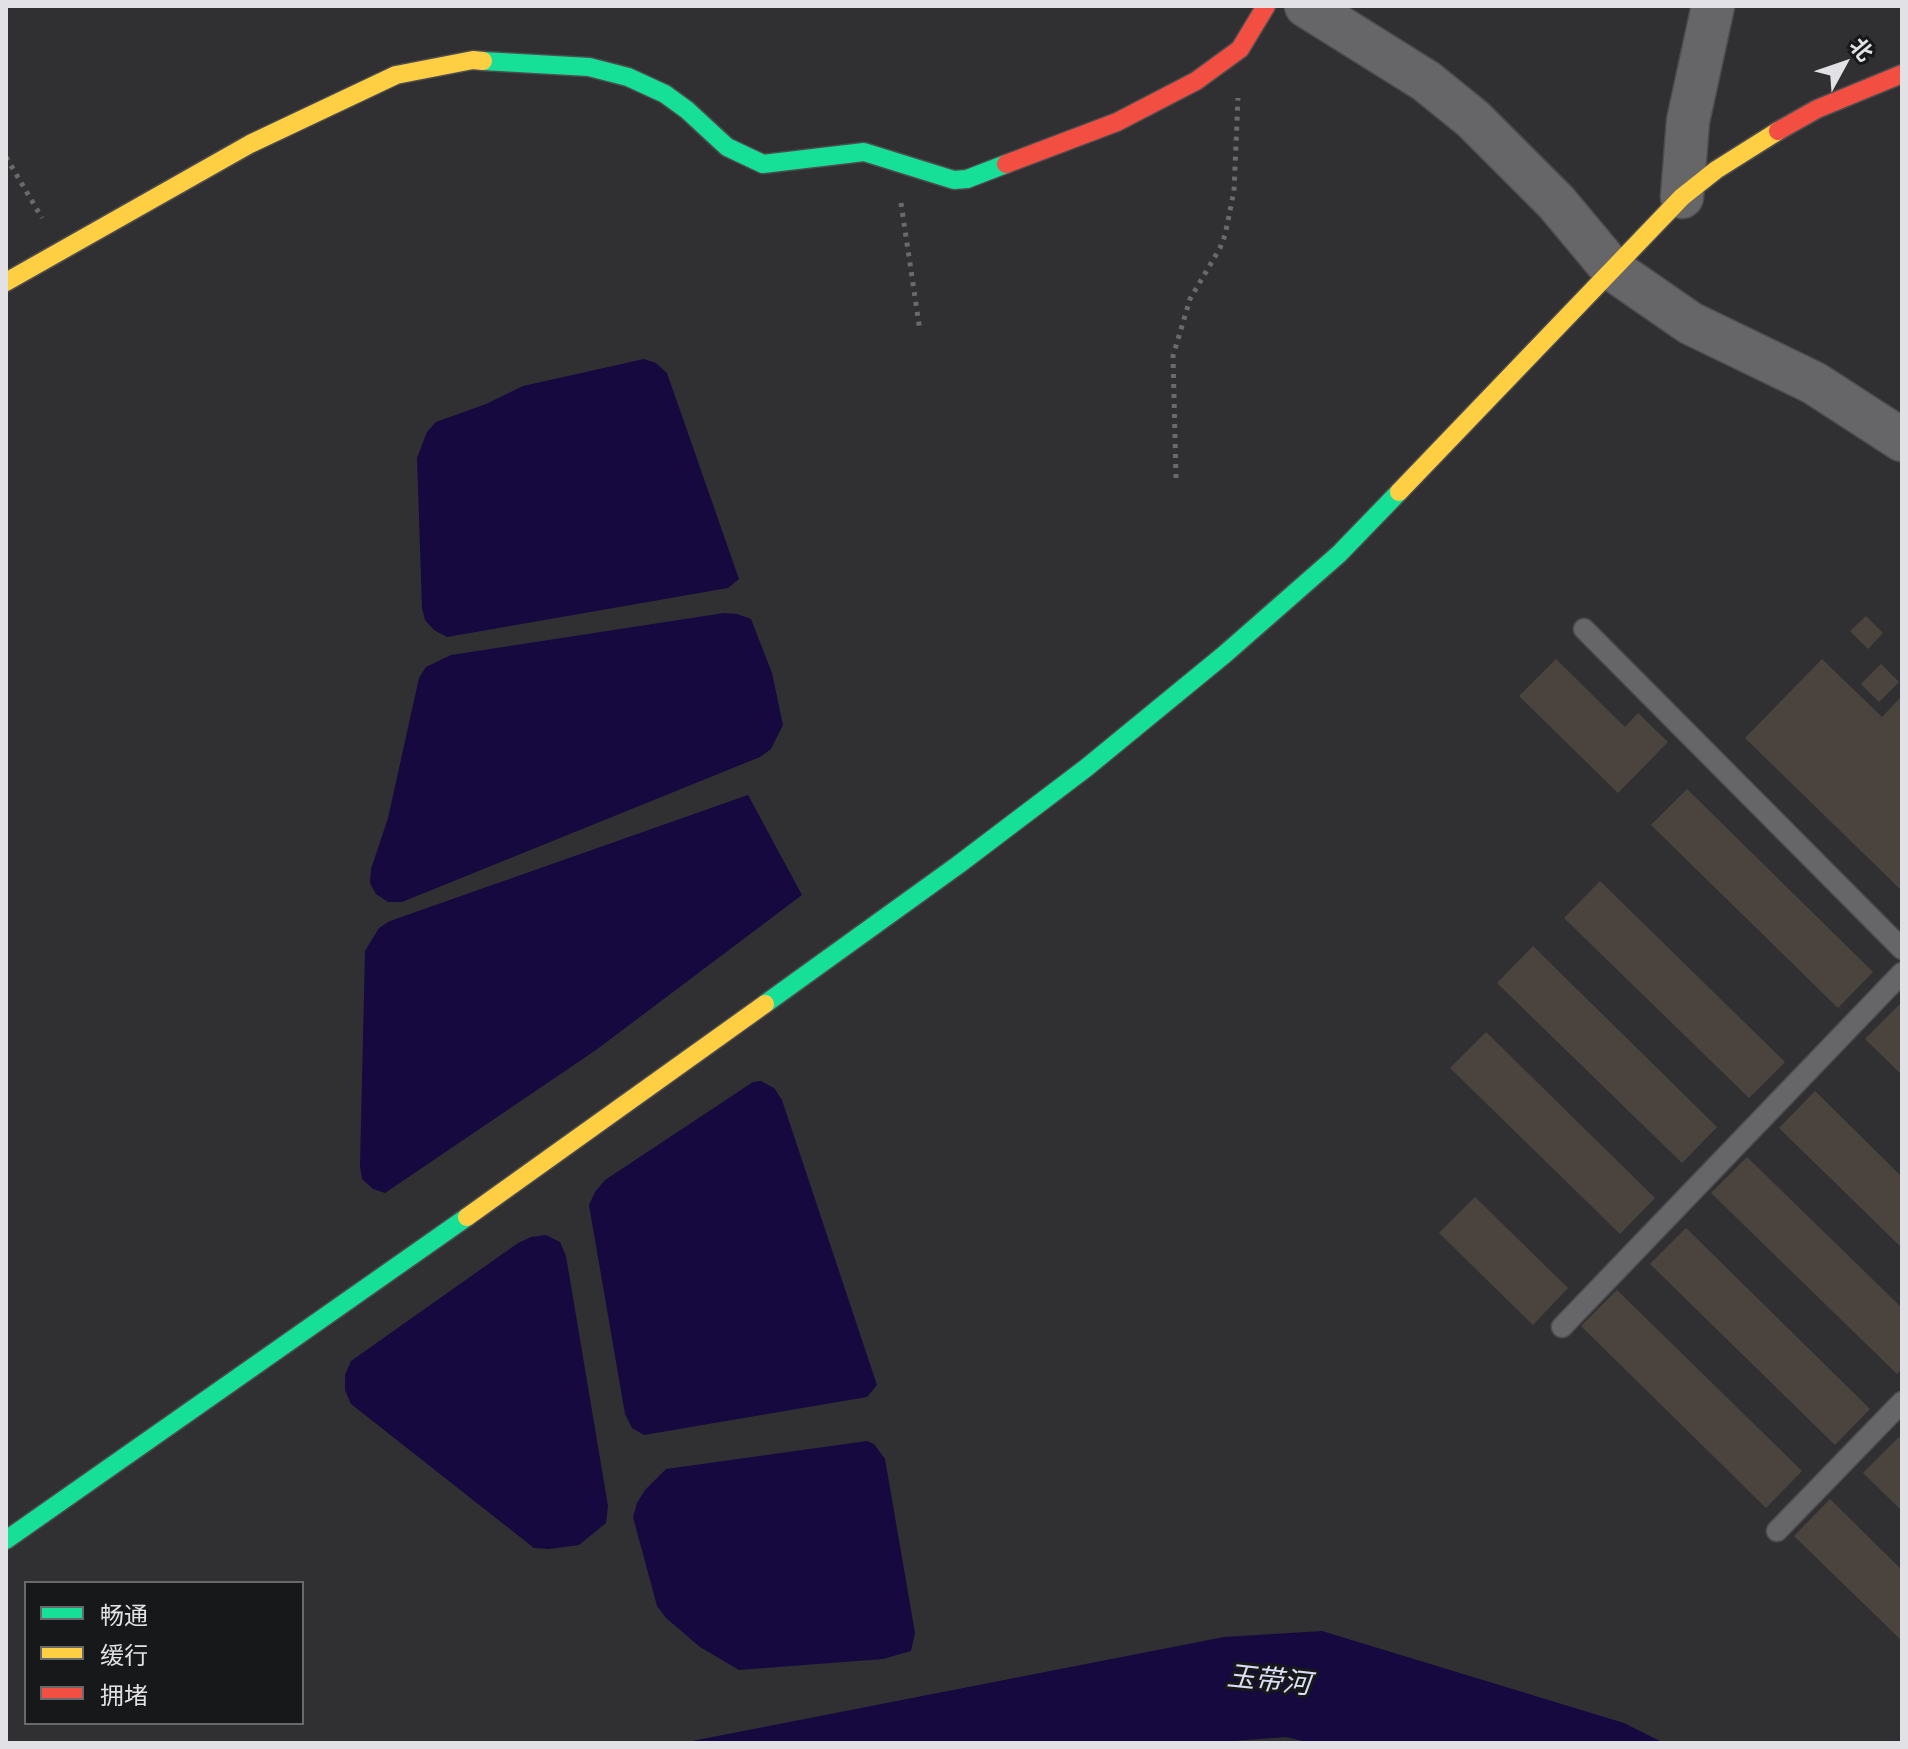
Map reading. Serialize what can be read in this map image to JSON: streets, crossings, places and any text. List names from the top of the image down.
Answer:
{
  "water": ["玉带河"],
  "legend": ["畅通", "缓行", "拥堵"],
  "north": "top right"
}
